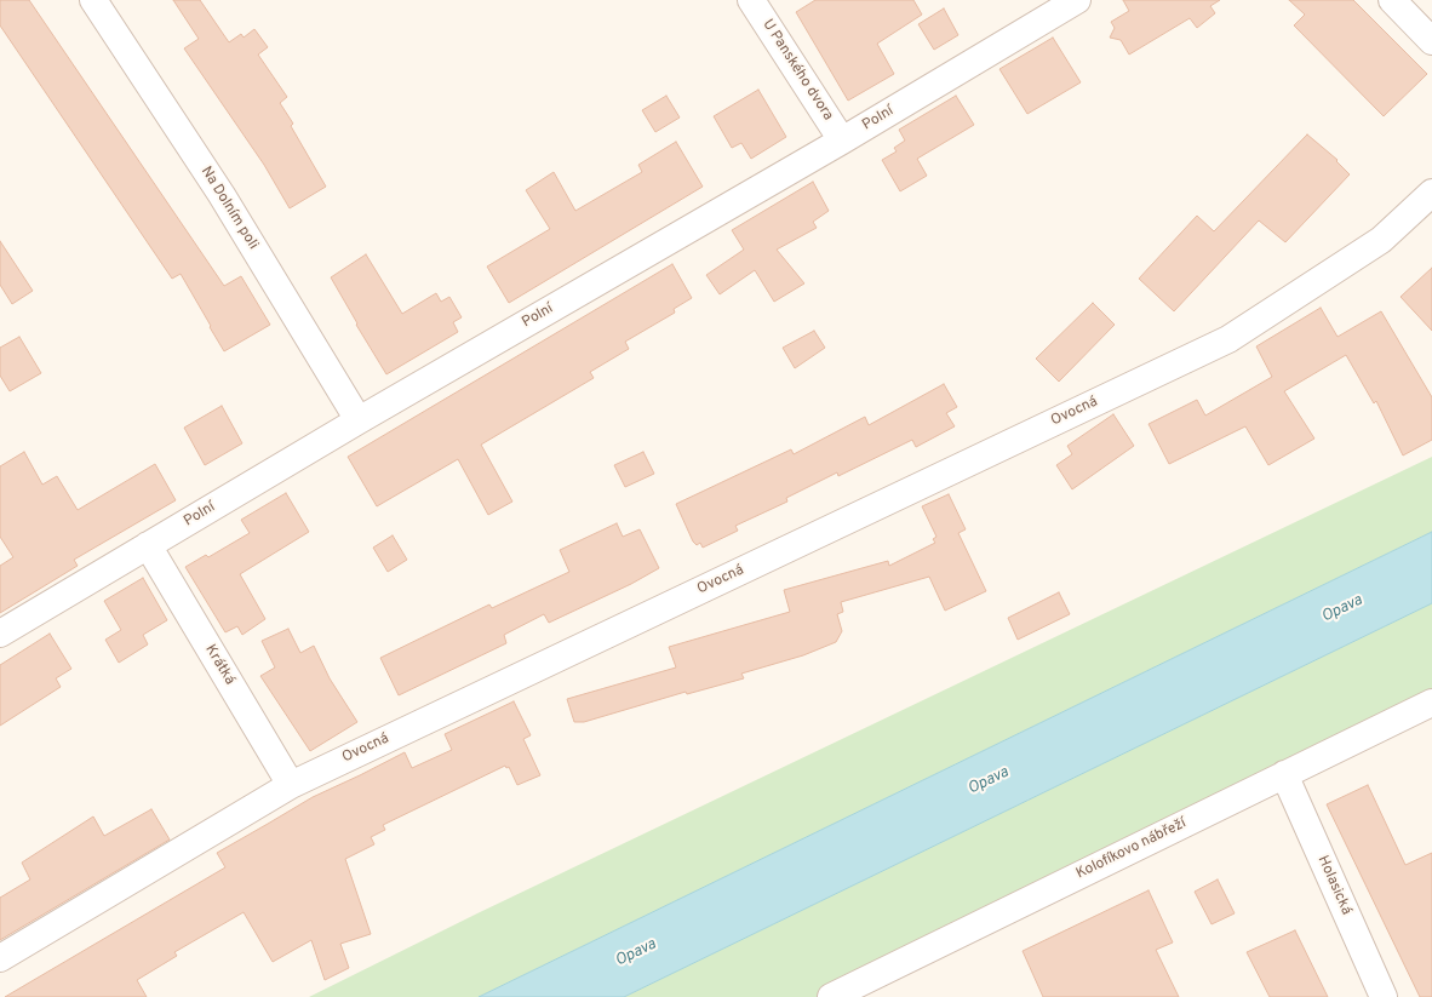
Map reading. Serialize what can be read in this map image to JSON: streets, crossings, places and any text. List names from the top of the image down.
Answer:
{
  "streets": {
    "street": [
      "U Panského dvora",
      "Polní",
      "Na Dolním poli",
      "Ovocná",
      "Krátká",
      "Kolofíkovo nábřeží",
      "Holasická"
    ]
  },
  "crossings": [
    ["U Panského dvora", "Polní"],
    ["Polní", "Na Dolním poli"],
    ["Polní", "Krátká"],
    ["Ovocná", "Krátká"],
    ["Kolofíkovo nábřeží", "Holasická"]
  ],
  "water": ["Opava"]
}
